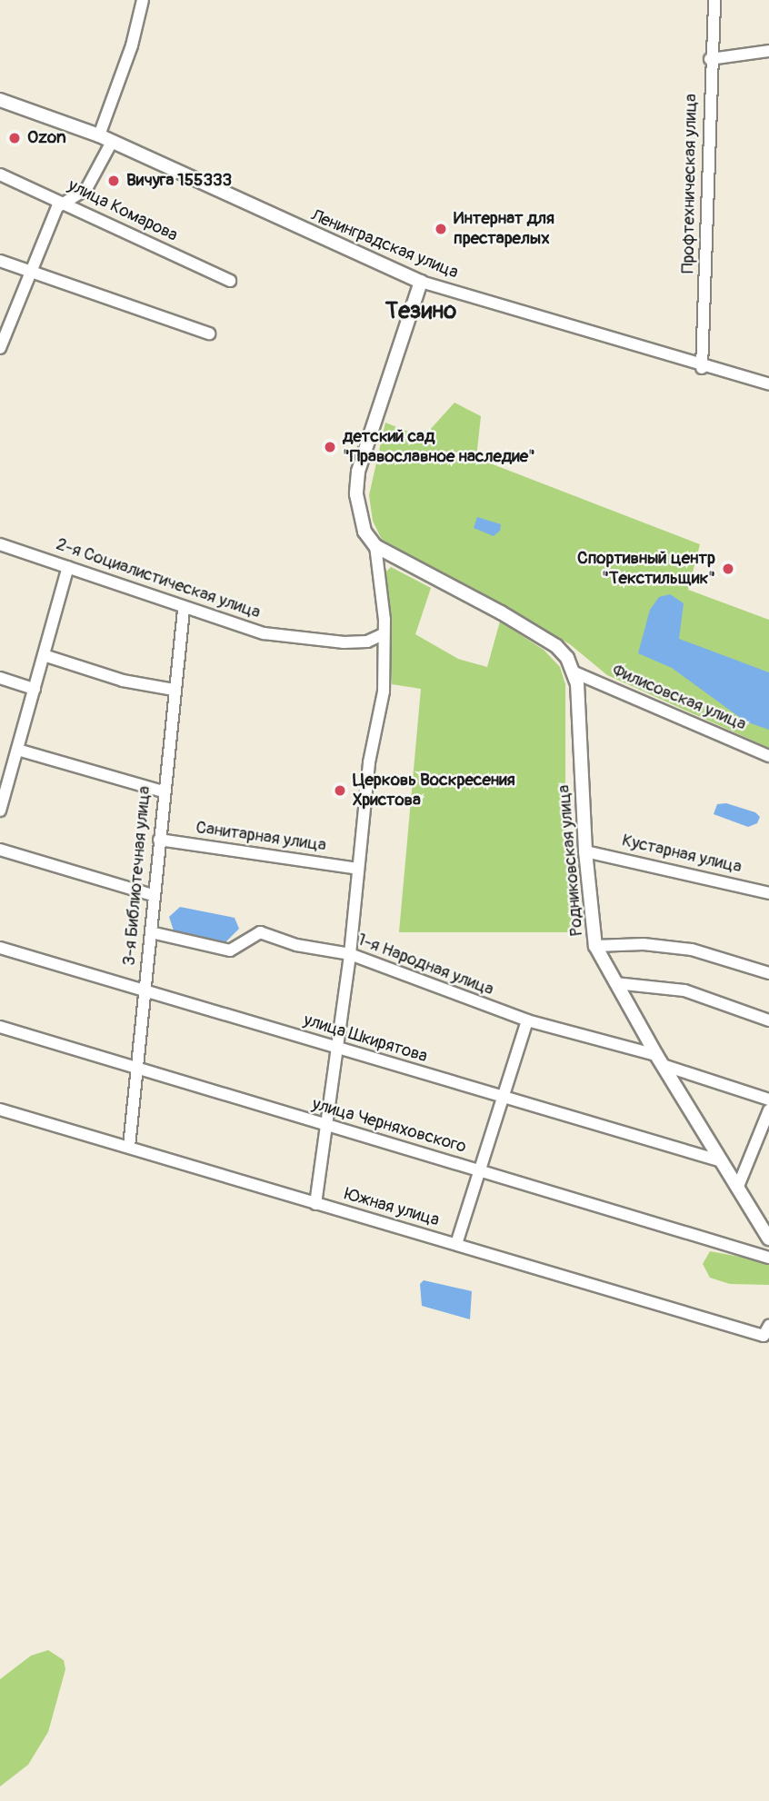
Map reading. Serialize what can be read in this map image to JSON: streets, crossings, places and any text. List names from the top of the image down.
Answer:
{
  "streets": {
    "main road": ["Ленинградская улица", "Родниковская улица"],
    "street": [
      "Профтехническая улица",
      "улица Комарова",
      "2-я Социалистическая улица",
      "Филисовская улица",
      "Санитарная улица",
      "Кустарная улица",
      "3-я Библиотечная улица",
      "1-я Народная улица",
      "улица Шкирятова",
      "улица Черняховского",
      "Южная улица"
    ]
  },
  "crossings": [
    ["Профтехническая улица", "Ленинградская улица"],
    ["2-я Социалистическая улица", "3-я Библиотечная улица"],
    ["Филисовская улица", "Родниковская улица"],
    ["Санитарная улица", "3-я Библиотечная улица"],
    ["Кустарная улица", "Родниковская улица"],
    ["Родниковская улица", "1-я Народная улица"],
    ["Родниковская улица", "улица Шкирятова"],
    ["3-я Библиотечная улица", "1-я Народная улица"],
    ["3-я Библиотечная улица", "улица Шкирятова"],
    ["3-я Библиотечная улица", "улица Черняховского"],
    ["3-я Библиотечная улица", "Южная улица"]
  ],
  "districts": ["Тезино"],
  "places": [
    "Ozon",
    "Вичуга 155333",
    "Интернат для престарелых",
    "детский сад \"Православное наследие\"",
    "Спортивный центр \"Текстильщик\"",
    "Церковь Воскресения Христова"
  ]
}
